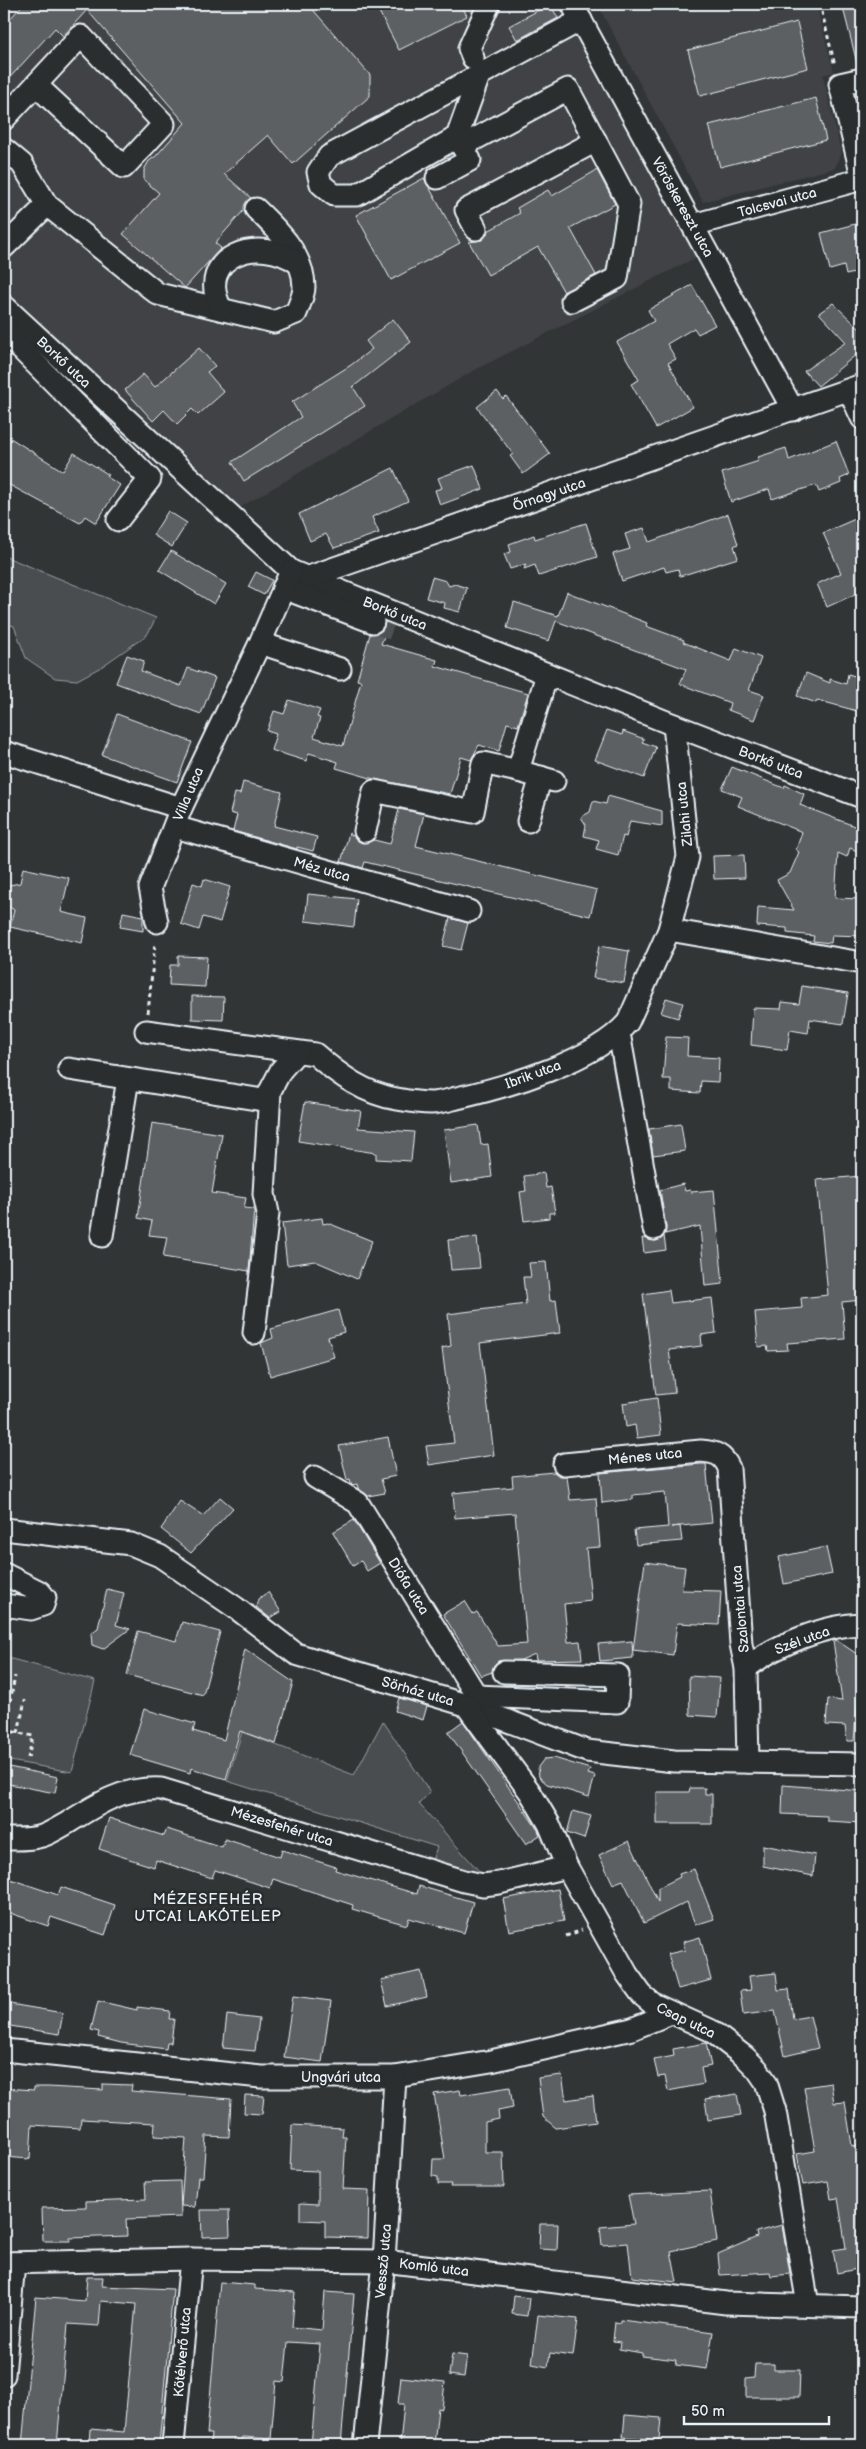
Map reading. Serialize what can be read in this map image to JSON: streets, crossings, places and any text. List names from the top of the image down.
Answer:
{
  "streets": {
    "street": [
      "Tolcsvai utca",
      "Vöröskereszt utca",
      "Borkő utca",
      "Őrnagy utca",
      "Villa utca",
      "Zilahi utca",
      "Méz utca",
      "Ibrik utca",
      "Ménes utca",
      "Diófa utca",
      "Szalontai utca",
      "Szél utca",
      "Sörház utca",
      "Mézesfehér utca",
      "Csap utca",
      "Ungvári utca",
      "Vessző utca",
      "Komló utca",
      "Kötélverő utca"
    ]
  },
  "crossings": [
    ["Tolcsvai utca", "Vöröskereszt utca"],
    ["Vöröskereszt utca", "Őrnagy utca"],
    ["Borkő utca", "Őrnagy utca"],
    ["Borkő utca", "Villa utca"],
    ["Borkő utca", "Zilahi utca"],
    ["Őrnagy utca", "Villa utca"],
    ["Villa utca", "Méz utca"],
    ["Zilahi utca", "Ibrik utca"],
    ["Ménes utca", "Szalontai utca"],
    ["Diófa utca", "Sörház utca"],
    ["Diófa utca", "Csap utca"],
    ["Szalontai utca", "Szél utca"],
    ["Szalontai utca", "Sörház utca"],
    ["Sörház utca", "Csap utca"],
    ["Mézesfehér utca", "Csap utca"],
    ["Csap utca", "Ungvári utca"],
    ["Csap utca", "Komló utca"],
    ["Ungvári utca", "Vessző utca"],
    ["Vessző utca", "Komló utca"],
    ["Komló utca", "Kötélverő utca"]
  ],
  "districts": ["MÉZESFEHÉR UTCAI LAKÓTELEP"],
  "scale_bar": "50 m"
}
